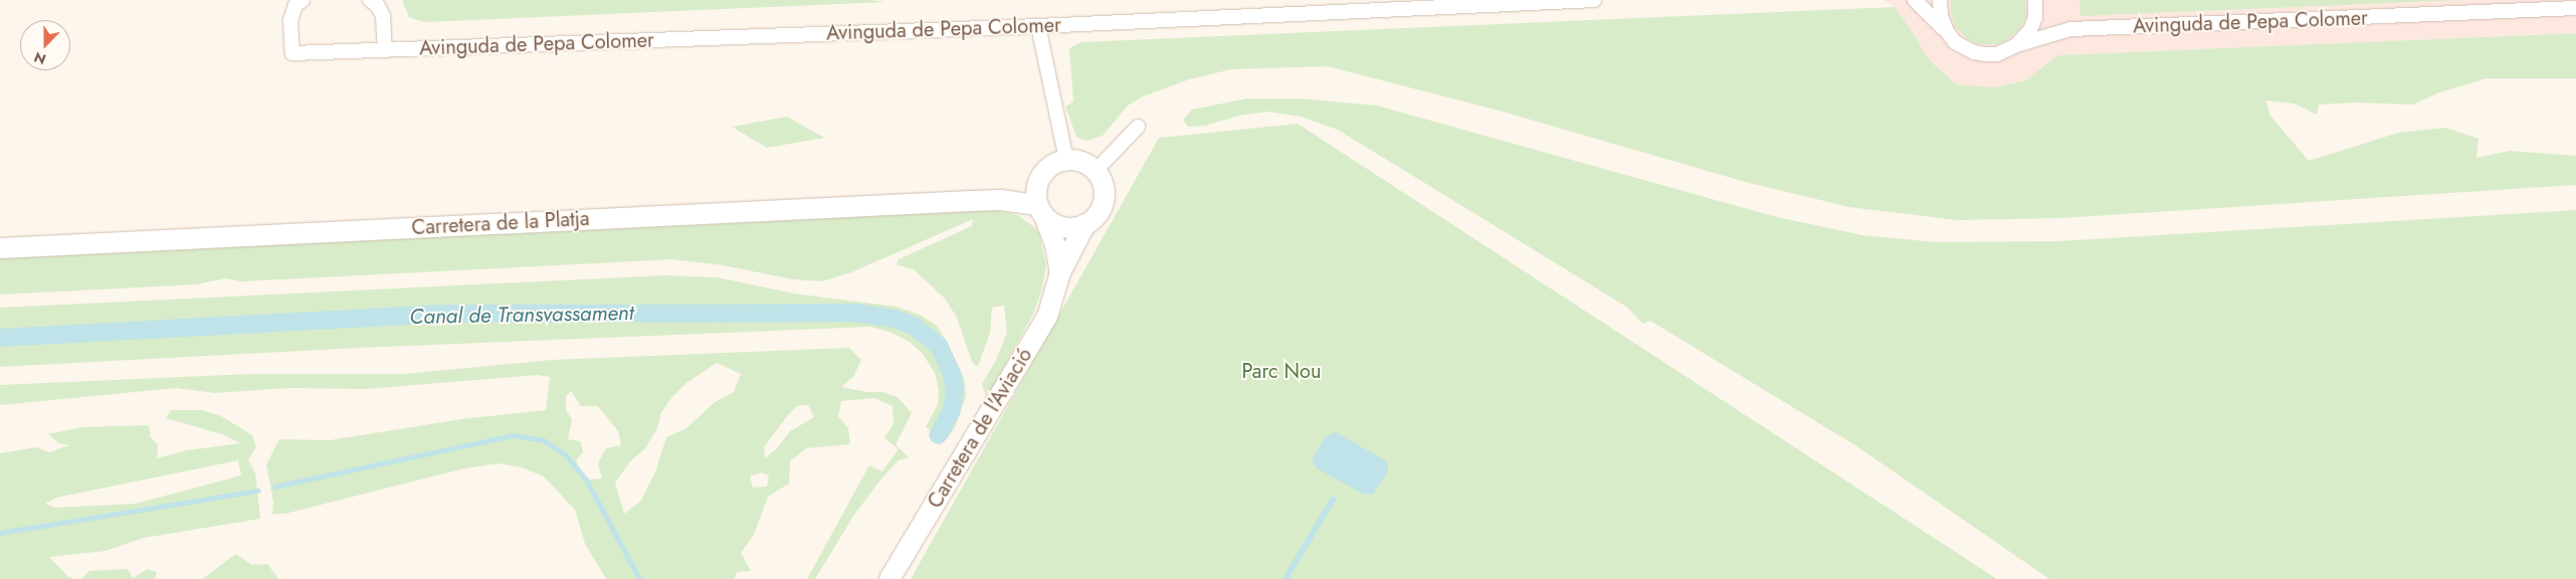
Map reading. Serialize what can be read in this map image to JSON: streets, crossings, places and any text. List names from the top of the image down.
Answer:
{
  "streets": {
    "street": ["Avinguda de Pepa Colomer", "Carretera de la Platja", "Carretera de l'Aviació"]
  },
  "crossings": [
    ["Carretera de la Platja", "Carretera de l'Aviació"]
  ],
  "water": ["Canal de Transvassament"],
  "parks": ["Parc Nou"],
  "north": "bottom"
}
